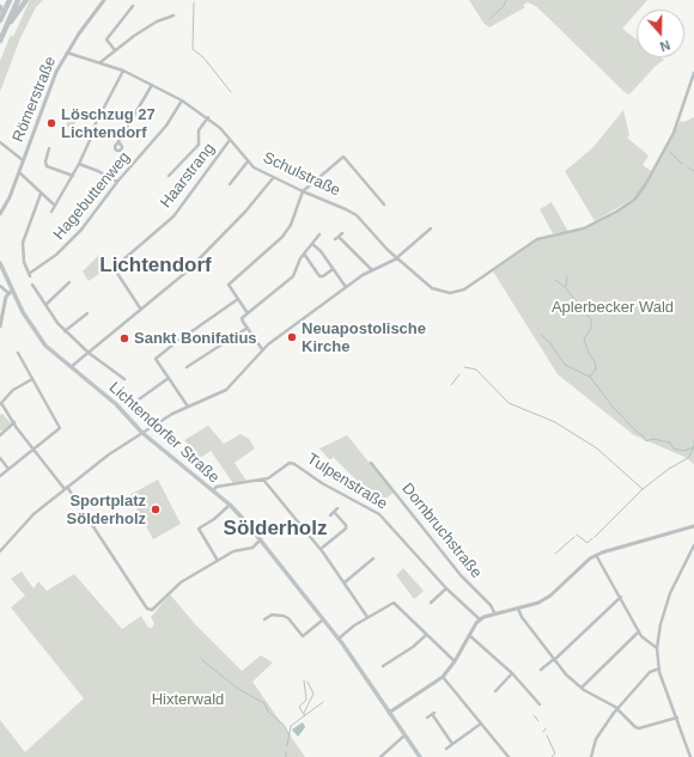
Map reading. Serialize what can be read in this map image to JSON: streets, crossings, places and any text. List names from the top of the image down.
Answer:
{
  "streets": {
    "main road": ["Lichtendorfer Straße"],
    "street": [
      "Römerstraße",
      "Schulstraße",
      "Haarstrang",
      "Hagebuttenweg",
      "Tulpenstraße",
      "Dornbruchstraße"
    ]
  },
  "crossings": [
    ["Römerstraße", "Schulstraße"],
    ["Schulstraße", "Haarstrang"],
    ["Schulstraße", "Hagebuttenweg"],
    ["Lichtendorfer Straße", "Tulpenstraße"]
  ],
  "districts": ["Lichtendorf", "Sölderholz"],
  "parks": ["Aplerbecker Wald", "Hixterwald"],
  "places": [
    "Löschzug 27 Lichtendorf",
    "Neuapostolische Kirche",
    "Sankt Bonifatius",
    "Sportplatz Sölderholz"
  ],
  "north": "bottom"
}
